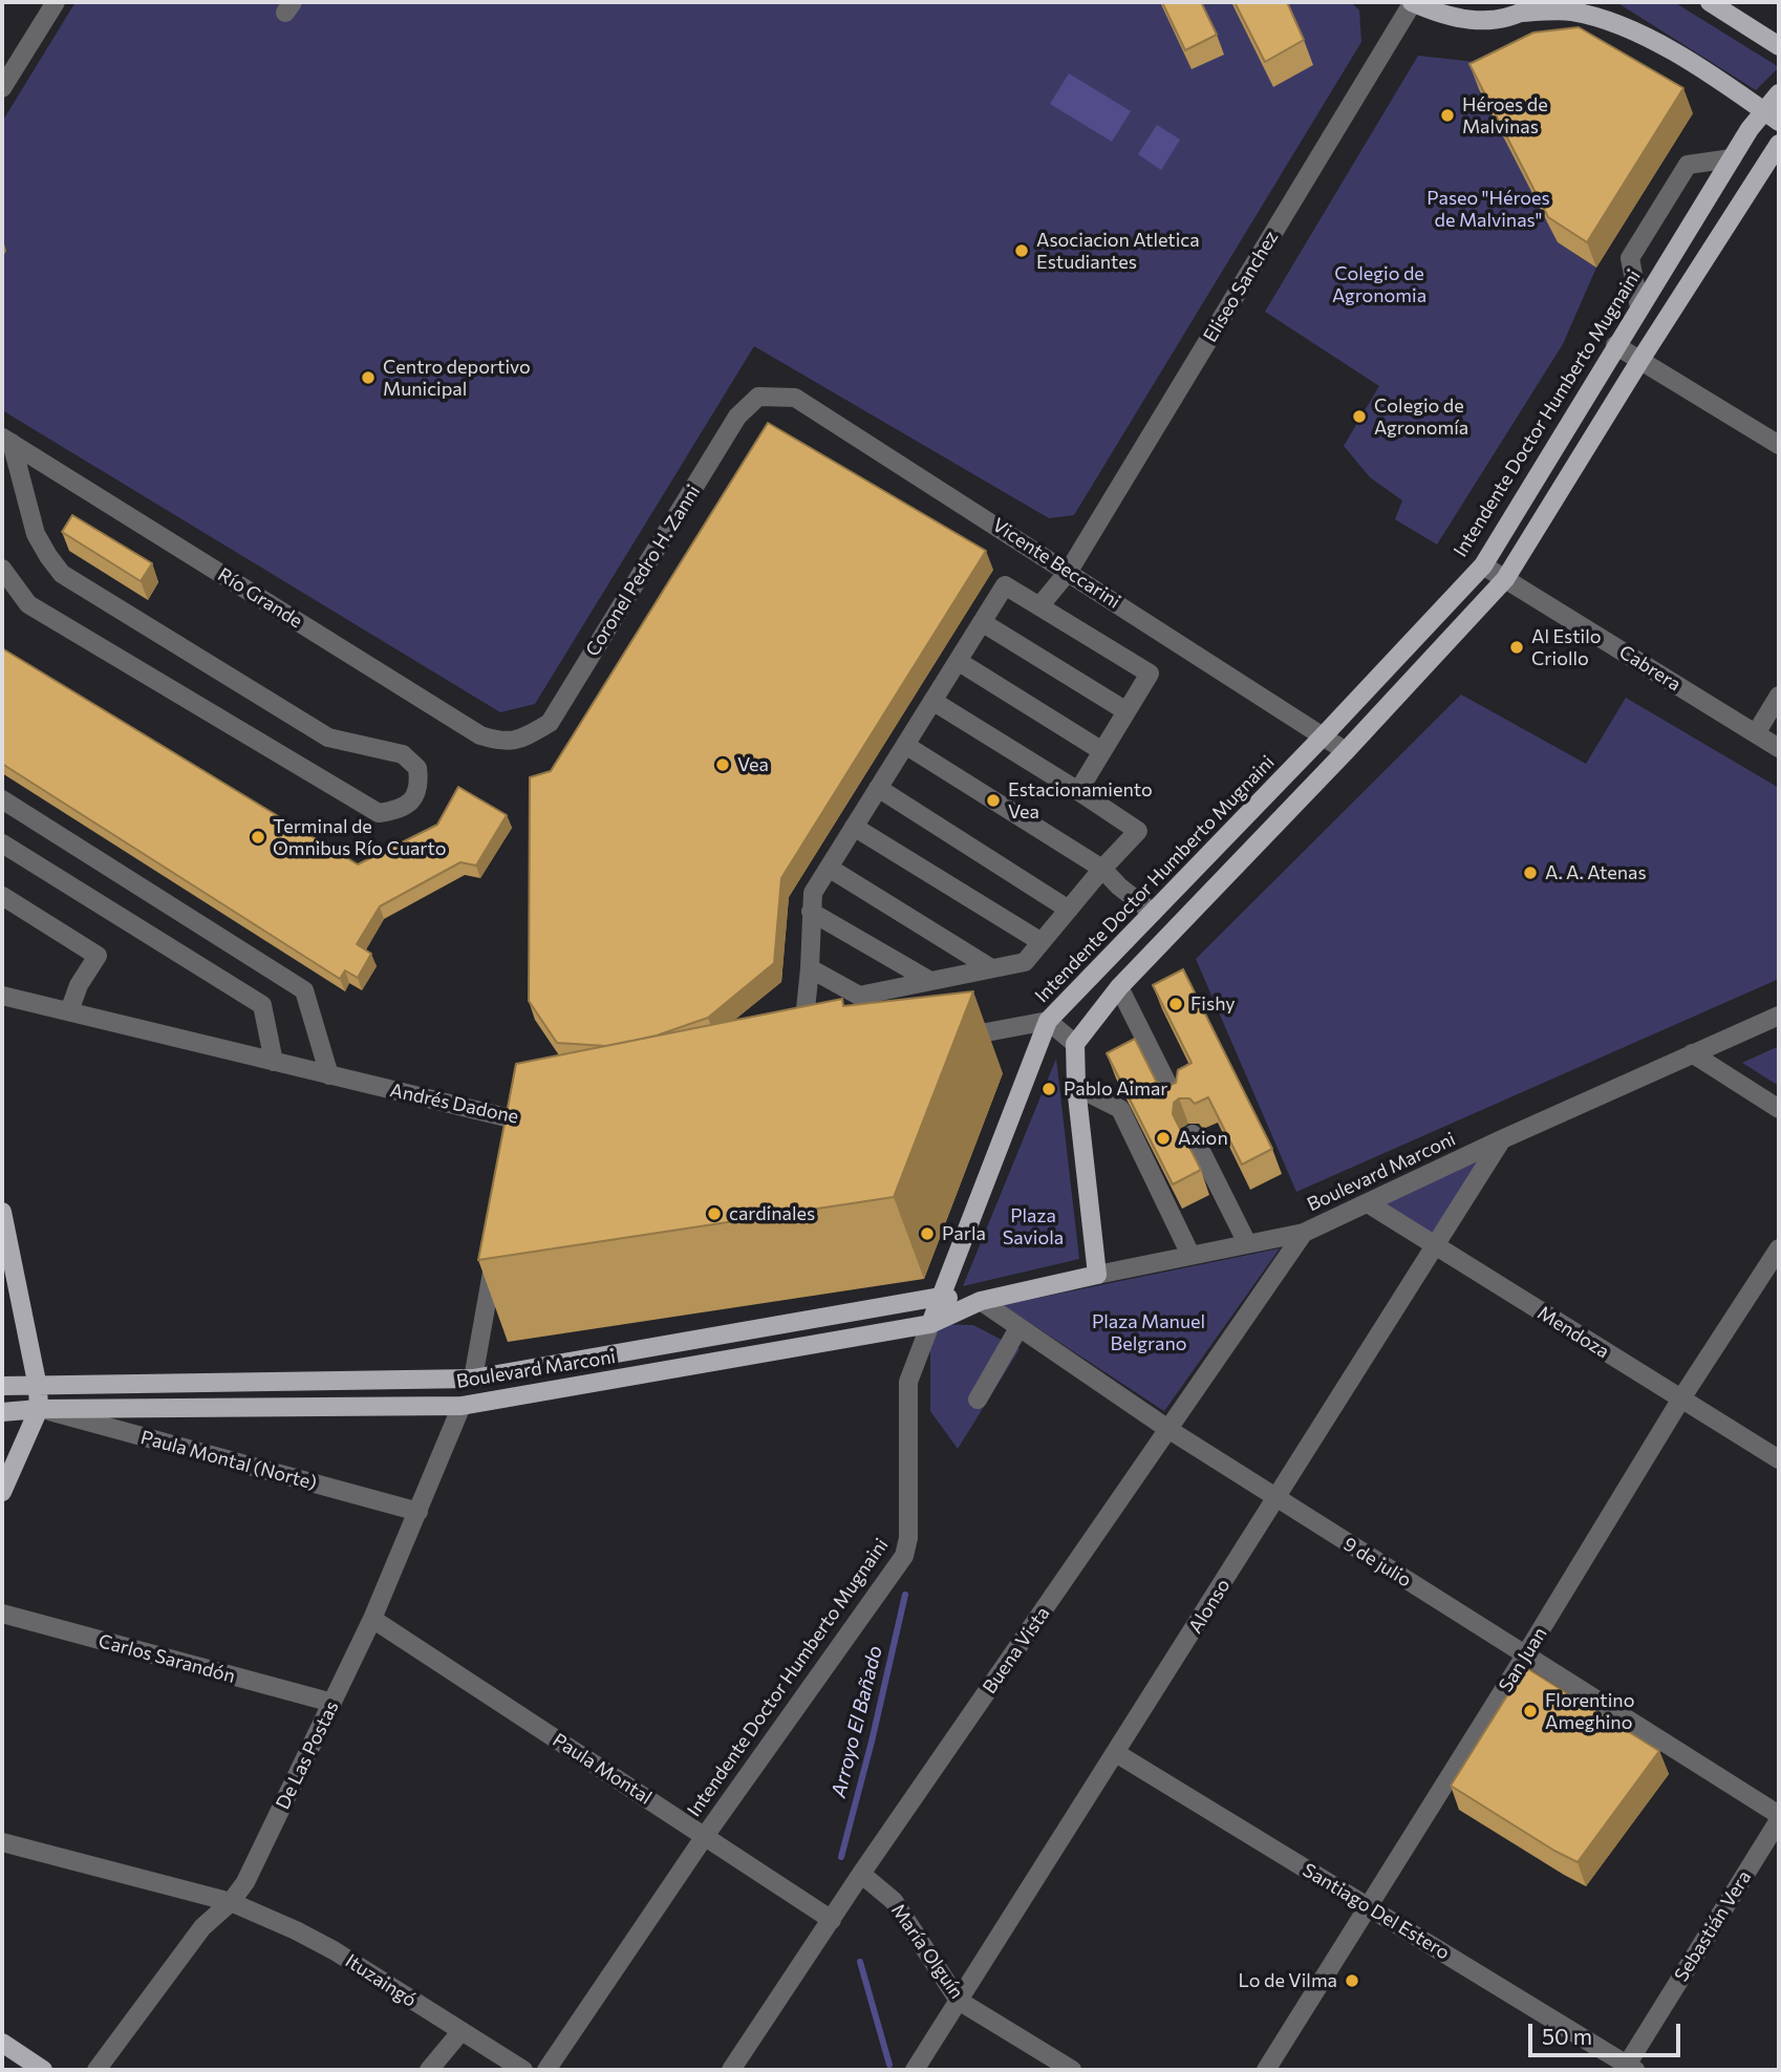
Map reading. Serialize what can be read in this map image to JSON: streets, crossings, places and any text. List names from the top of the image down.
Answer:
{
  "streets": {
    "main road": ["Intendente Doctor Humberto Mugnaini", "Boulevard Marconi"],
    "street": [
      "Eliseo Sanchez",
      "Vicente Beccarini",
      "Coronel Pedro H. Zanni",
      "Río Grande",
      "Cabrera",
      "Andrés Dadone",
      "Mendoza",
      "Paula Montal (Norte)",
      "9 de julio",
      "Alonso",
      "Buena Vista",
      "Carlos Sarandón",
      "San Juan",
      "De Las Postas",
      "Paula Montal",
      "Santiago Del Estero",
      "Sebastián Vera",
      "María Olguín",
      "Ituzaingó"
    ]
  },
  "crossings": [
    ["Eliseo Sanchez", "Vicente Beccarini"],
    ["Intendente Doctor Humberto Mugnaini", "Vicente Beccarini"],
    ["Intendente Doctor Humberto Mugnaini", "Cabrera"],
    ["Intendente Doctor Humberto Mugnaini", "Boulevard Marconi"],
    ["Intendente Doctor Humberto Mugnaini", "Paula Montal"],
    ["Vicente Beccarini", "Coronel Pedro H. Zanni"],
    ["Coronel Pedro H. Zanni", "Río Grande"],
    ["Boulevard Marconi", "Mendoza"],
    ["Boulevard Marconi", "Paula Montal (Norte)"],
    ["Boulevard Marconi", "9 de julio"],
    ["Boulevard Marconi", "Alonso"],
    ["Boulevard Marconi", "Buena Vista"],
    ["Boulevard Marconi", "De Las Postas"],
    ["Mendoza", "Alonso"],
    ["Mendoza", "San Juan"],
    ["Paula Montal (Norte)", "De Las Postas"],
    ["9 de julio", "Alonso"],
    ["9 de julio", "Buena Vista"],
    ["9 de julio", "San Juan"],
    ["Alonso", "Santiago Del Estero"],
    ["Alonso", "María Olguín"],
    ["Buena Vista", "Paula Montal"],
    ["Buena Vista", "María Olguín"],
    ["Carlos Sarandón", "De Las Postas"],
    ["San Juan", "Santiago Del Estero"],
    ["De Las Postas", "Paula Montal"],
    ["De Las Postas", "Ituzaingó"],
    ["Santiago Del Estero", "Sebastián Vera"]
  ],
  "water": ["Arroyo El Bañado"],
  "parks": [
    "Paseo \"Héroes de Malvinas\"",
    "Colegio de Agronomia",
    "Plaza Saviola",
    "Plaza Manuel Belgrano"
  ],
  "places": [
    "Héroes de Malvinas",
    "Asociacion Atletica Estudiantes",
    "Centro deportivo Municipal",
    "Colegio de Agronomía",
    "Al Estilo Criollo",
    "Vea",
    "Estacionamiento Vea",
    "Terminal de Omnibus Río Cuarto",
    "A. A. Atenas",
    "Fishy",
    "Pablo Aimar",
    "Axion",
    "cardinales",
    "Parla",
    "Florentino Ameghino",
    "Lo de Vilma"
  ],
  "scale_bar": "50 m"
}
